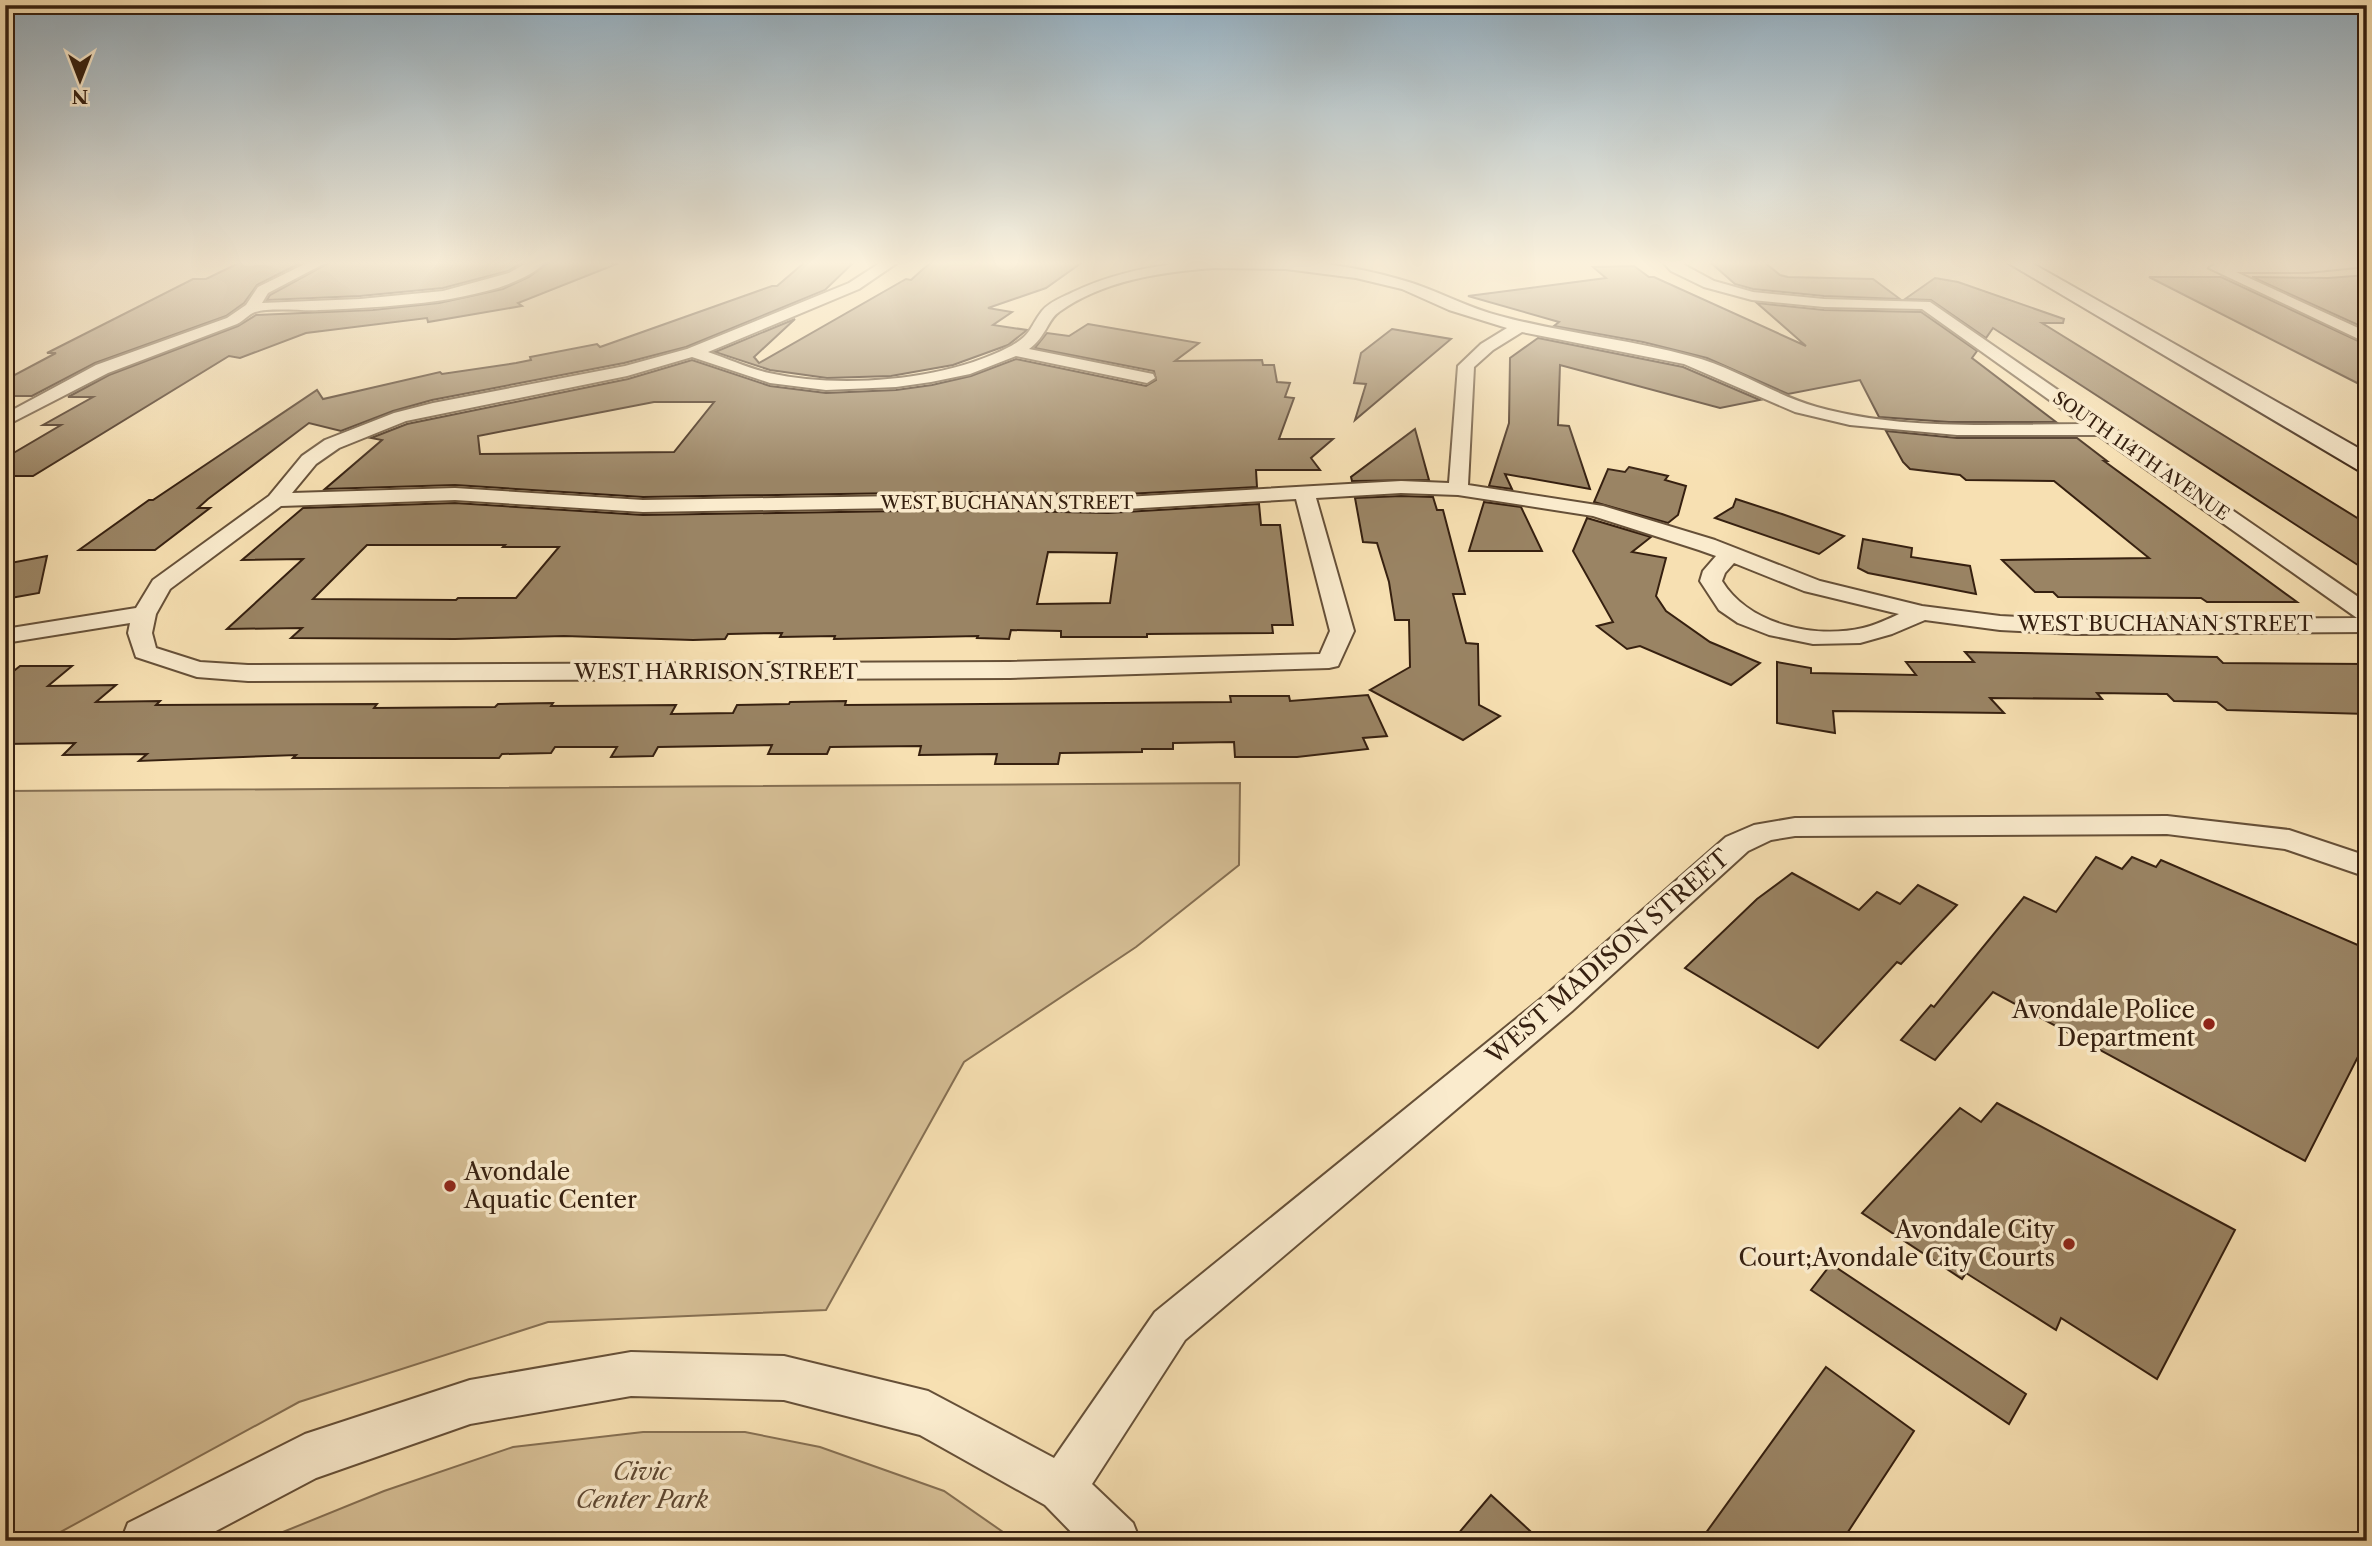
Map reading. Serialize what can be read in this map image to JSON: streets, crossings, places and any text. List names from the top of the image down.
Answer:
{
  "streets": {
    "street": [
      "SOUTH 114TH AVENUE",
      "WEST BUCHANAN STREET",
      "WEST HARRISON STREET",
      "WEST MADISON STREET"
    ]
  },
  "crossings": [
    ["WEST BUCHANAN STREET", "WEST HARRISON STREET"]
  ],
  "parks": ["Civic Center Park"],
  "places": ["Avondale Police Department", "Avondale Aquatic Center", "Avondale City Court;Avondale City Courts"],
  "north": "bottom"
}
